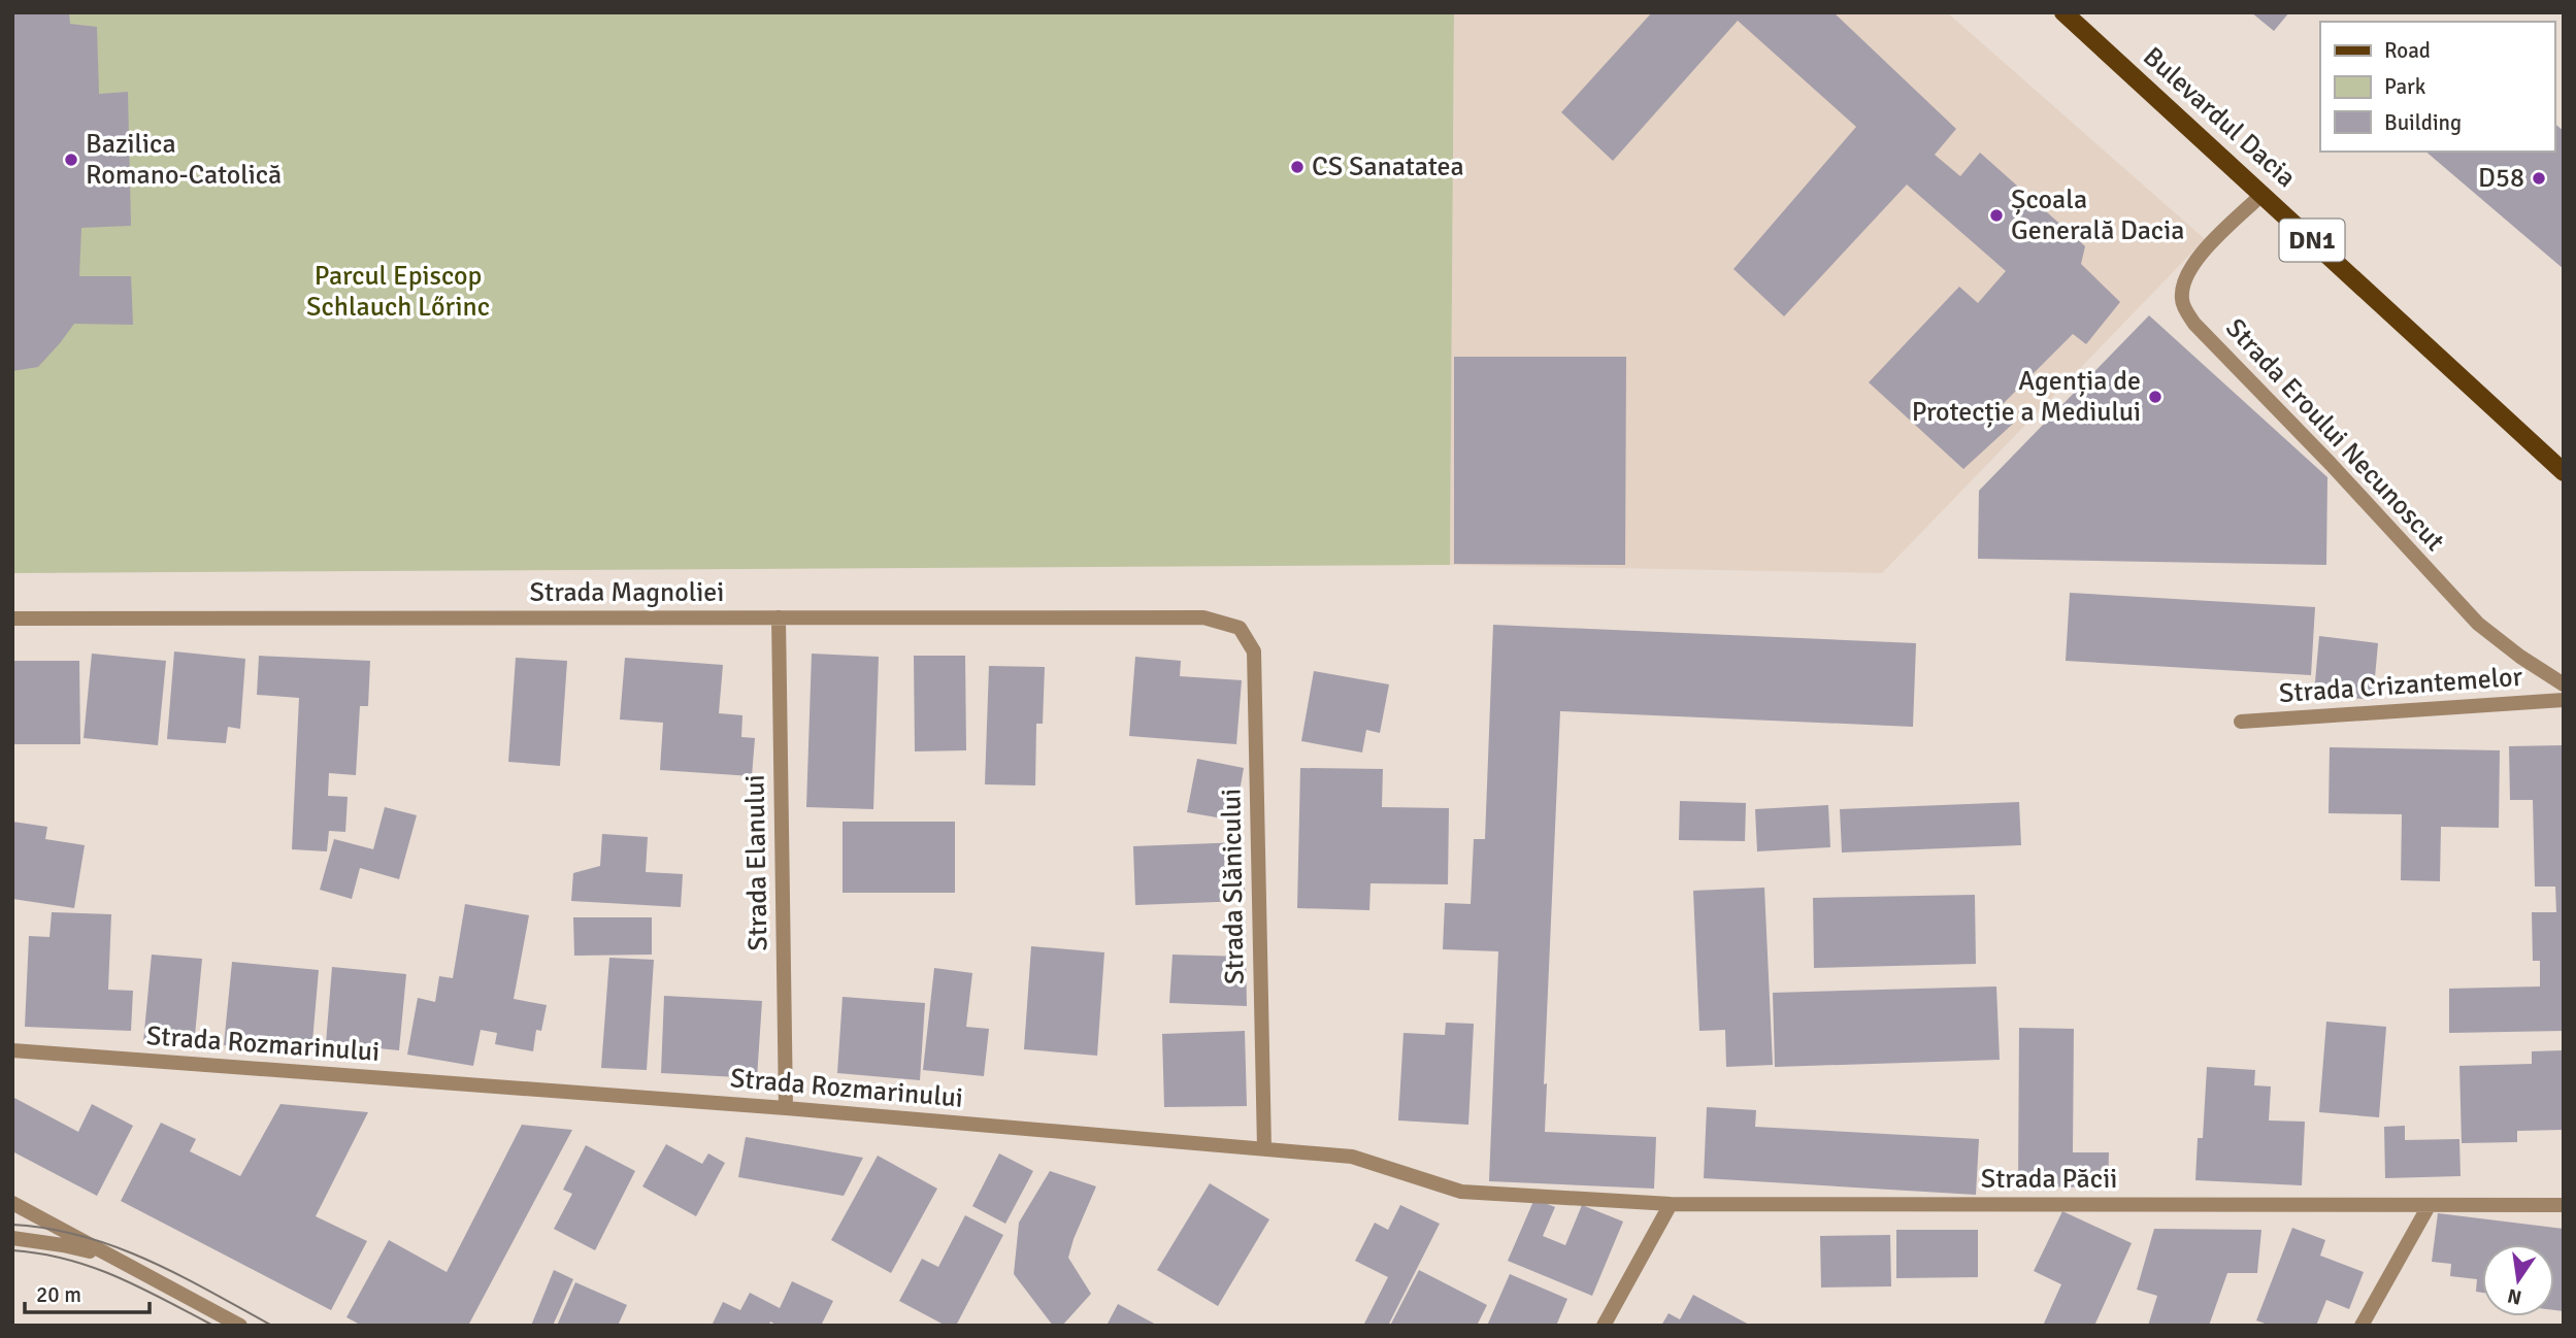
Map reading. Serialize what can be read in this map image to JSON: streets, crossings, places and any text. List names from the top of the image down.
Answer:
{
  "streets": {
    "main road": ["Bulevardul Dacia", "DN1"],
    "street": [
      "Strada Eroului Necunoscut",
      "Strada Magnoliei",
      "Strada Crizantemelor",
      "Strada Elanului",
      "Strada Slănicului",
      "Strada Rozmarinului",
      "Strada Păcii"
    ]
  },
  "crossings": [
    ["Bulevardul Dacia", "Strada Eroului Necunoscut"],
    ["Strada Magnoliei", "Strada Elanului"],
    ["Strada Magnoliei", "Strada Slănicului"],
    ["Strada Elanului", "Strada Rozmarinului"],
    ["Strada Slănicului", "Strada Rozmarinului"],
    ["Strada Rozmarinului", "Strada Păcii"]
  ],
  "parks": ["Parcul Episcop Schlauch Lőrinc"],
  "places": [
    "Bazilica Romano-Catolică",
    "CS Sanatatea",
    "D58",
    "Școala Generală Dacia",
    "Agenția de Protecție a Mediului"
  ],
  "legend": ["Road", "Park", "Building"],
  "scale_bar": "20 m",
  "north": "bottom"
}
